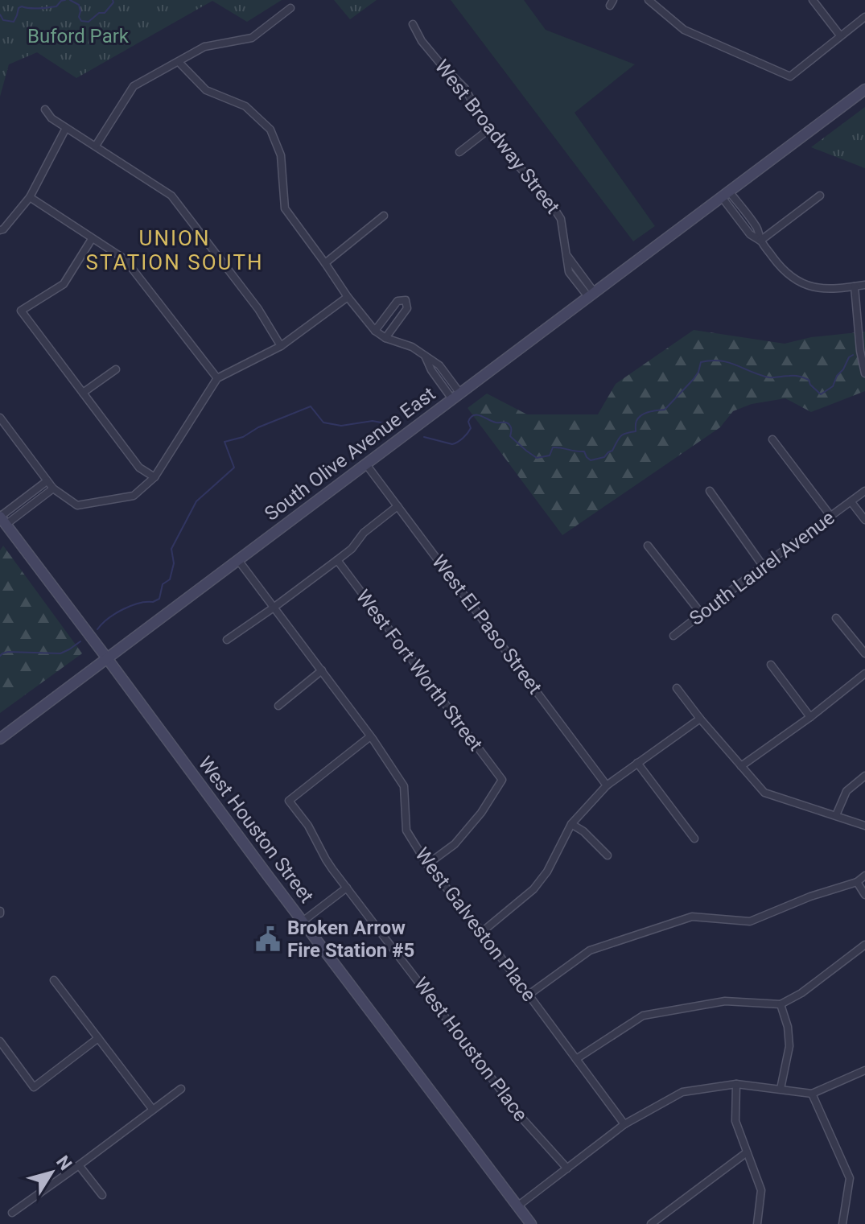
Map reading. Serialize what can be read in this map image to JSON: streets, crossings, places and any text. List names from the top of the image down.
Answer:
{
  "streets": {
    "street": [
      "West Broadway Street",
      "South Olive Avenue East",
      "South Laurel Avenue",
      "West El Paso Street",
      "West Fort Worth Street",
      "West Houston Street",
      "West Galveston Place",
      "West Houston Place"
    ]
  },
  "crossings": [
    ["West Broadway Street", "South Olive Avenue East"],
    ["South Olive Avenue East", "West El Paso Street"],
    ["South Olive Avenue East", "West Houston Street"],
    ["South Olive Avenue East", "West Galveston Place"],
    ["West Fort Worth Street", "West Galveston Place"],
    ["West Galveston Place", "West Houston Place"]
  ],
  "districts": ["UNION STATION SOUTH"],
  "parks": ["Buford Park"],
  "places": {
    "public building": ["Broken Arrow Fire Station #5"]
  },
  "north": "top right"
}
